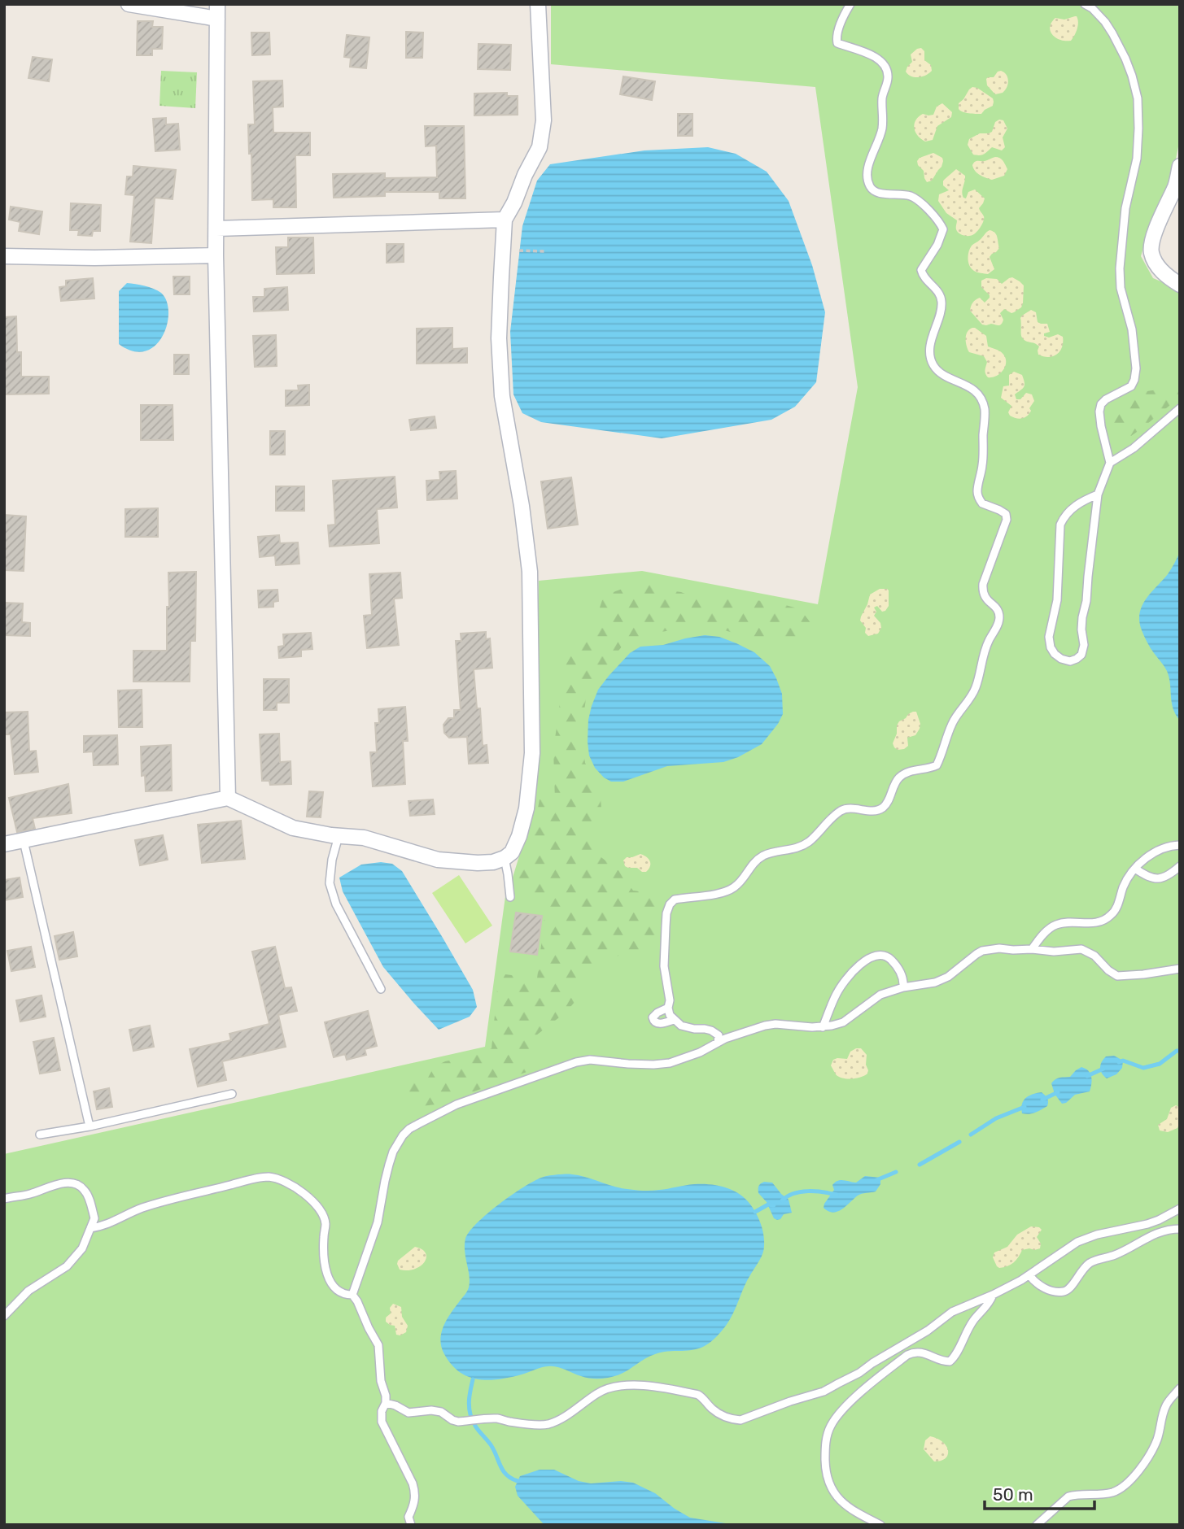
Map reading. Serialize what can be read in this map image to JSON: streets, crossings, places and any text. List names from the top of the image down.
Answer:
{
  "scale_bar": "50 m"
}
